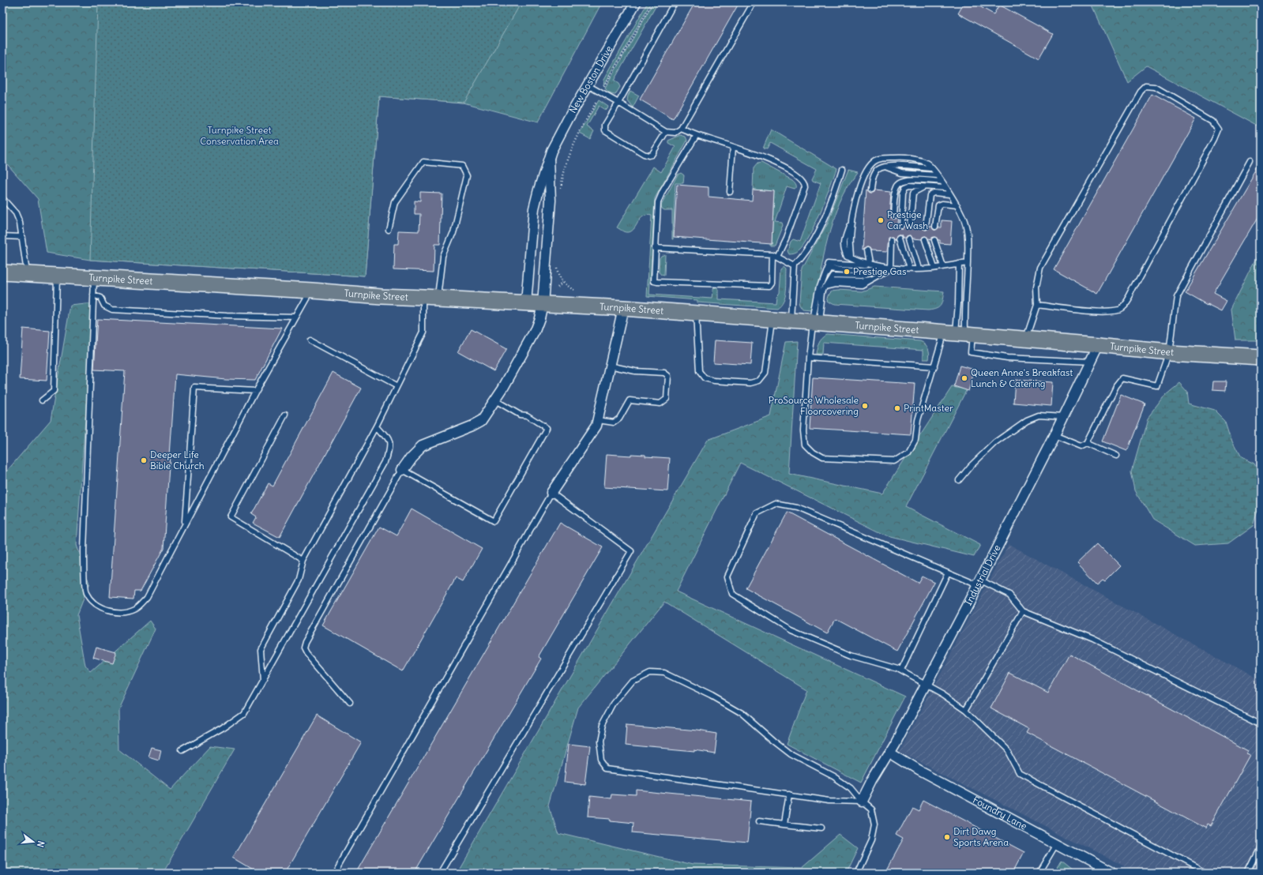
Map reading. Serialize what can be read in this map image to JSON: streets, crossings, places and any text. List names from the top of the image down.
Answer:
{
  "streets": {
    "main road": ["Turnpike Street"],
    "street": ["New Boston Drive", "Industrial Drive", "Foundry Lane"]
  },
  "crossings": [
    ["New Boston Drive", "Turnpike Street"],
    ["Turnpike Street", "Industrial Drive"],
    ["Industrial Drive", "Foundry Lane"]
  ],
  "parks": ["Turnpike Street Conservation Area"],
  "places": [
    "Prestige Car Wash",
    "Prestige Gas",
    "Queen Anne's Breakfast Lunch & Catering",
    "ProSource Wholesale Floorcovering",
    "PrintMaster",
    "Deeper Life Bible Church",
    "Dirt Dawg Sports Arena"
  ],
  "north": "right"
}
